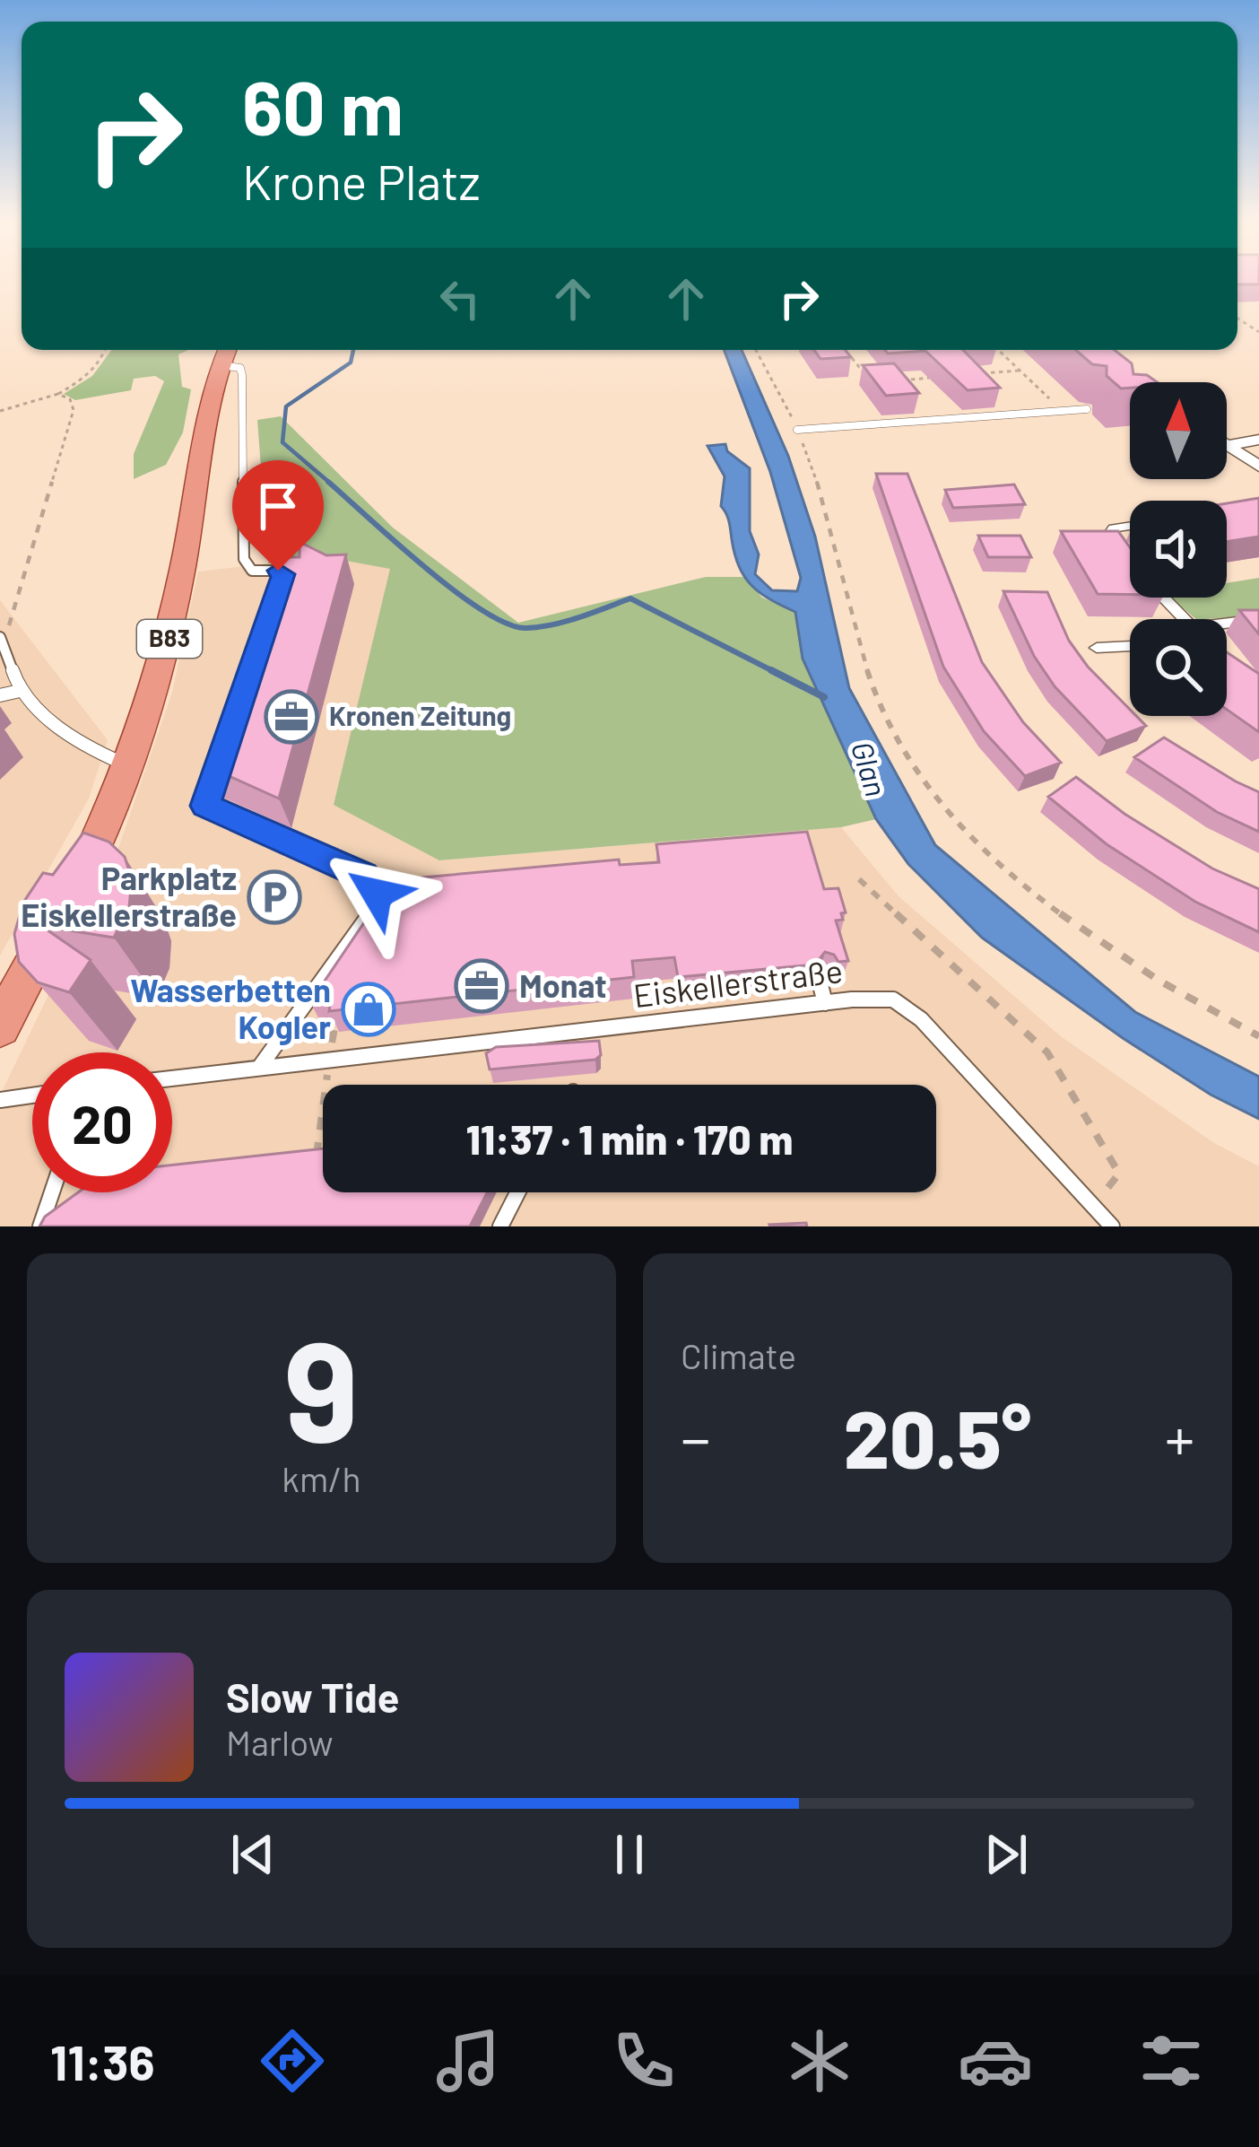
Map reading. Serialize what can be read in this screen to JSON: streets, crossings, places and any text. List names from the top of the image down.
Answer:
{
  "streets": {
    "main road": ["B83"],
    "lane": ["Eiskellerstraße"]
  },
  "water": ["Glan"],
  "places": {
    "office": ["Kronen Zeitung", "Monat"],
    "parking": ["Parkplatz Eiskellerstraße"],
    "shop": ["Wasserbetten Kogler"]
  },
  "north": "top",
  "page": {
    "turn": ["60 m", "Krone Platz"],
    "limit": "20",
    "trip": "11:37 · 1 min · 170 m",
    "tile": [
      ["9", "km/h"],
      "Climate"
    ],
    "heat": ["−", "20.5°", "+"],
    "song": ["Slow Tide", "Marlow"],
    "tabs": "11:36"
  }
}
